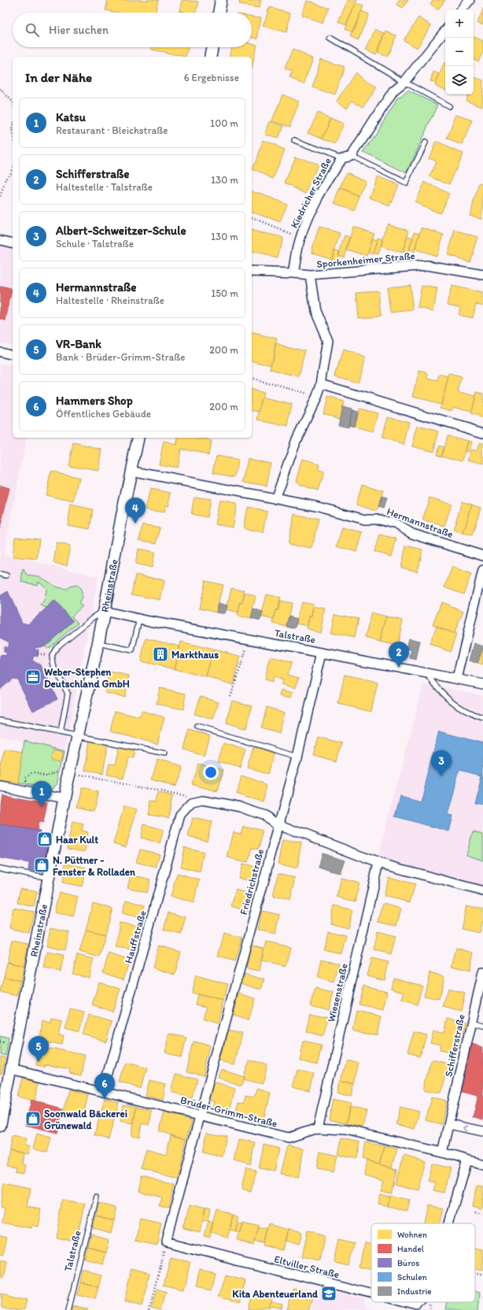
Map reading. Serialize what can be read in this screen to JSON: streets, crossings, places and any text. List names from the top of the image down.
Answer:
{
  "streets": {
    "street": [
      "Kiedricher Straße",
      "Sporkenheimer Straße",
      "Hermannstraße",
      "Rheinstraße",
      "Talstraße",
      "Friedrichstraße",
      "Hauffstraße",
      "Wiesenstraße",
      "Schifferstraße",
      "Brüder-Grimm-Straße",
      "Eltviller Straße"
    ]
  },
  "crossings": [
    ["Kiedricher Straße", "Sporkenheimer Straße"],
    ["Hermannstraße", "Rheinstraße"],
    ["Rheinstraße", "Talstraße"],
    ["Rheinstraße", "Brüder-Grimm-Straße"],
    ["Talstraße", "Friedrichstraße"],
    ["Friedrichstraße", "Brüder-Grimm-Straße"],
    ["Hauffstraße", "Brüder-Grimm-Straße"],
    ["Wiesenstraße", "Brüder-Grimm-Straße"],
    ["Brüder-Grimm-Straße", "Eltviller Straße"]
  ],
  "places": {
    "building": ["Markthaus"],
    "office": ["Weber-Stephen Deutschland GmbH"],
    "shop": ["Haar Kult", "N. Püttner - Fenster & Rolladen", "Soonwald Bäckerei Grünewald"],
    "school or university": ["Kita Abenteuerland"]
  },
  "legend": [
    "Wohnen",
    "Handel",
    "Büros",
    "Schulen",
    "Industrie"
  ],
  "page": {
    "map_buttons": ["+", "−"],
    "search": "Hier suchen",
    "heading": ["In der Nähe", "6 Ergebnisse"],
    "list": [
      {
        "mark": "1",
        "name": "Katsu",
        "note": "Restaurant · Bleichstraße",
        "value": "100 m"
      },
      {
        "mark": "2",
        "name": "Schifferstraße",
        "note": "Haltestelle · Talstraße",
        "value": "130 m"
      },
      {
        "mark": "3",
        "name": "Albert-Schweitzer-Schule",
        "note": "Schule · Talstraße",
        "value": "130 m"
      },
      {
        "mark": "4",
        "name": "Hermannstraße",
        "note": "Haltestelle · Rheinstraße",
        "value": "150 m"
      },
      {
        "mark": "5",
        "name": "VR-Bank",
        "note": "Bank · Brüder-Grimm-Straße",
        "value": "200 m"
      },
      {
        "mark": "6",
        "name": "Hammers Shop",
        "note": "Öffentliches Gebäude",
        "value": "200 m"
      }
    ],
    "pins": [
      "4",
      "2",
      "3",
      "1",
      "5",
      "6"
    ]
  }
}
